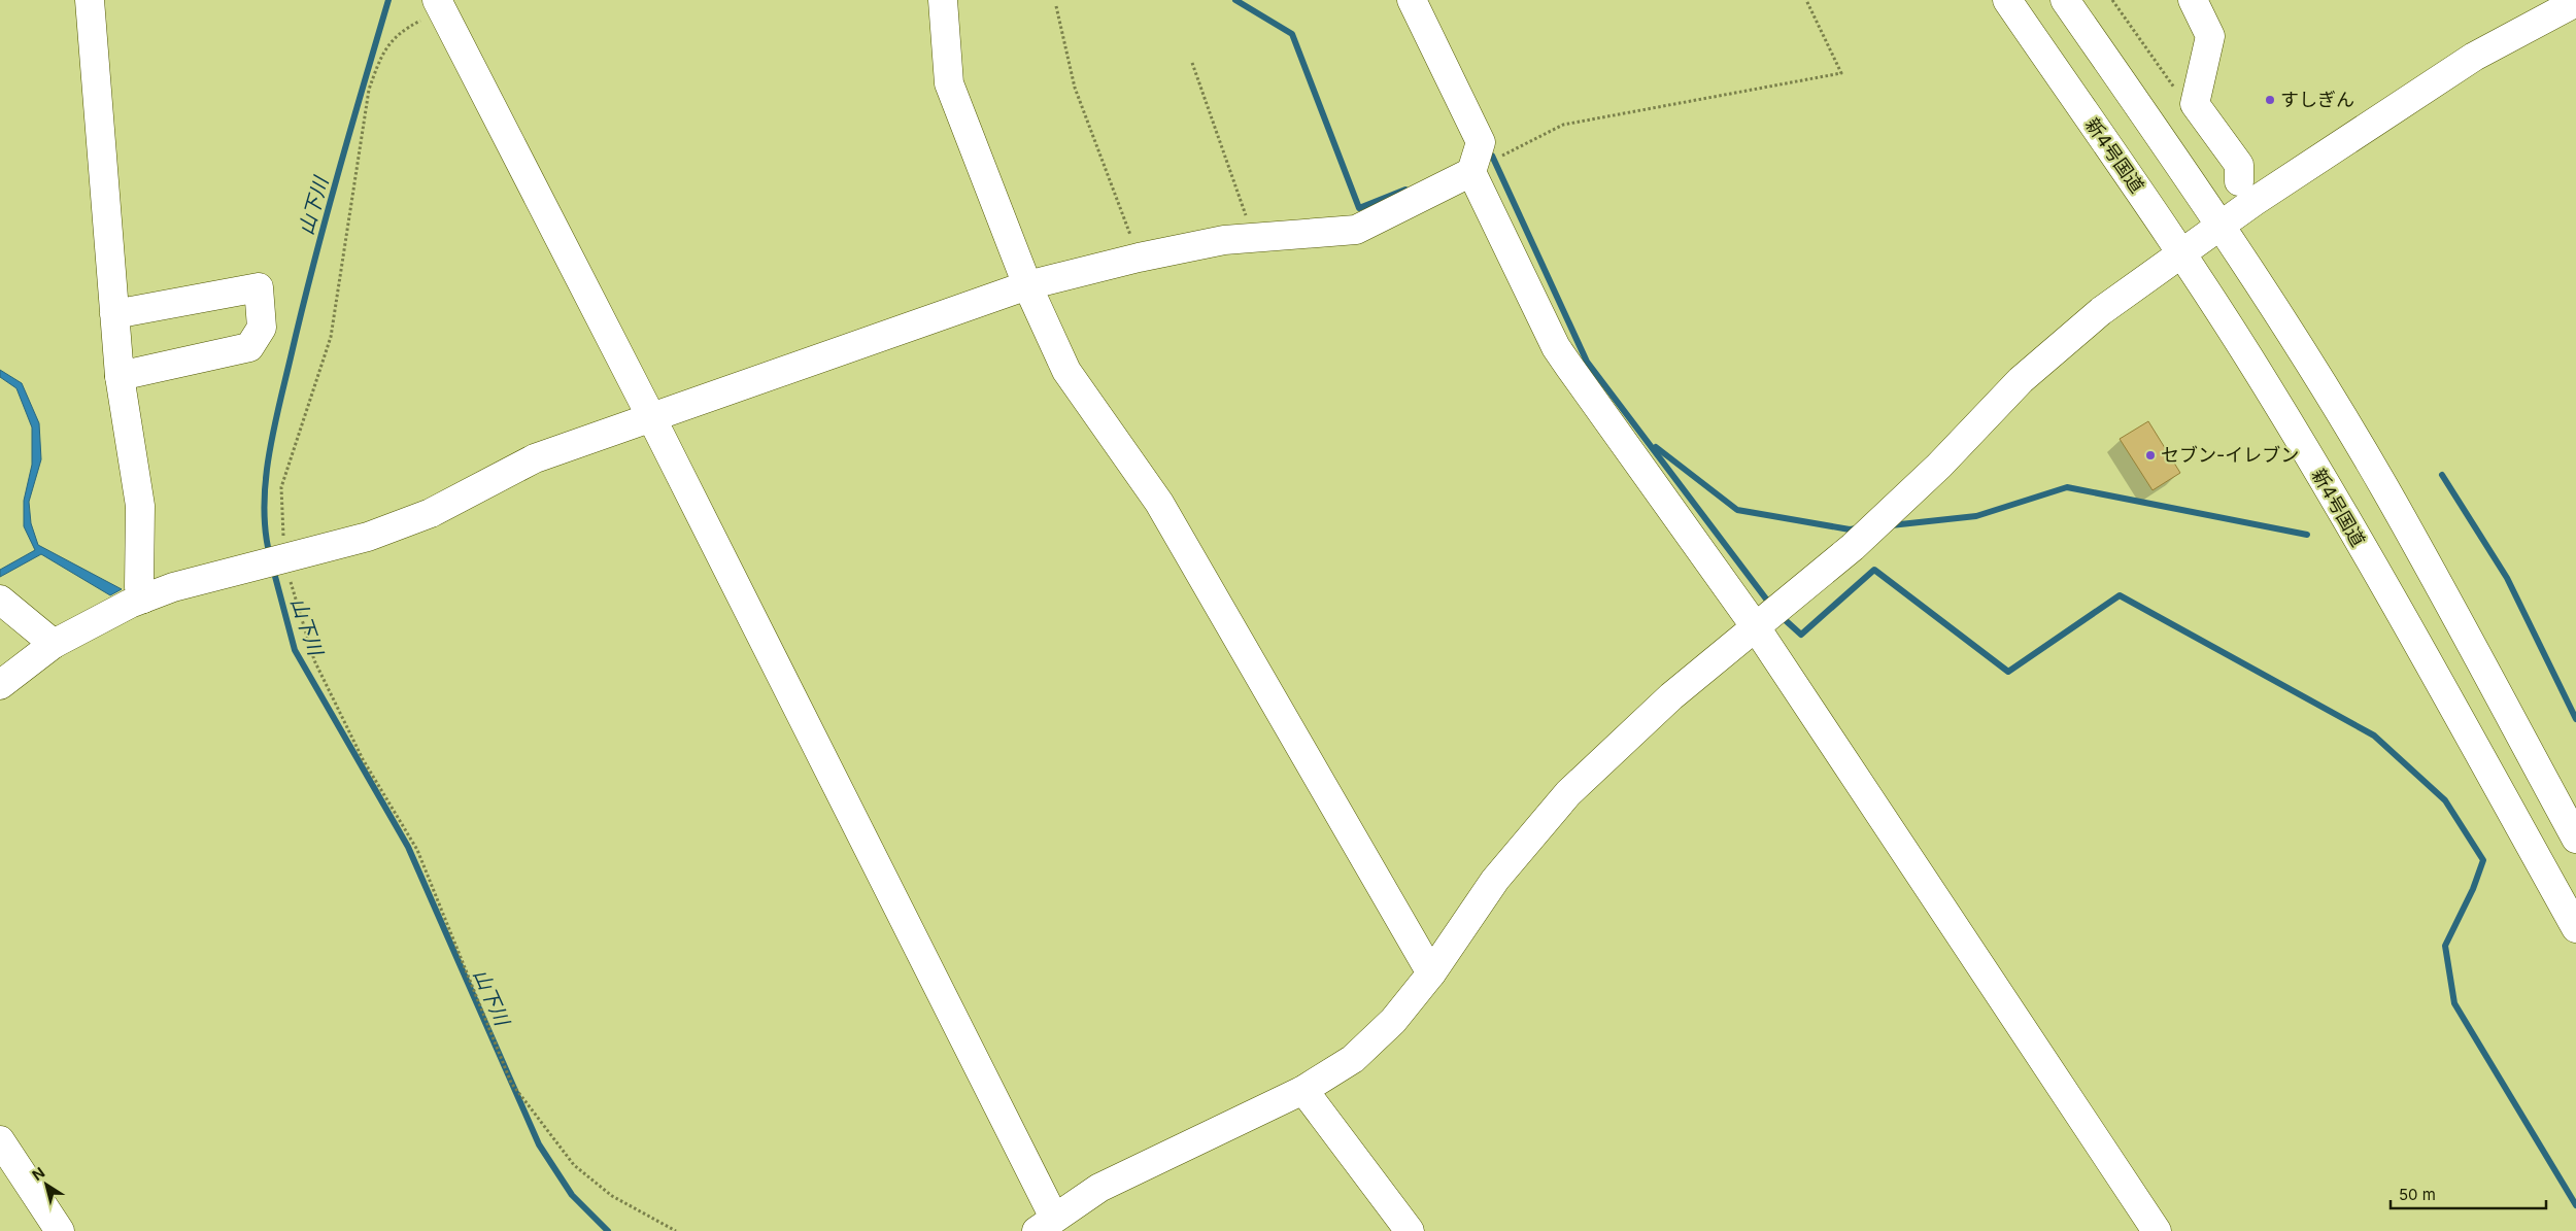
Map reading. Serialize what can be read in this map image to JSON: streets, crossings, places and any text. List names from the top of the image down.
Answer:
{
  "streets": {
    "main road": ["新4号国道"]
  },
  "water": ["山下川"],
  "places": ["すしぎん", "セブン-イレブン"],
  "scale_bar": "50 m",
  "north": "top left"
}
